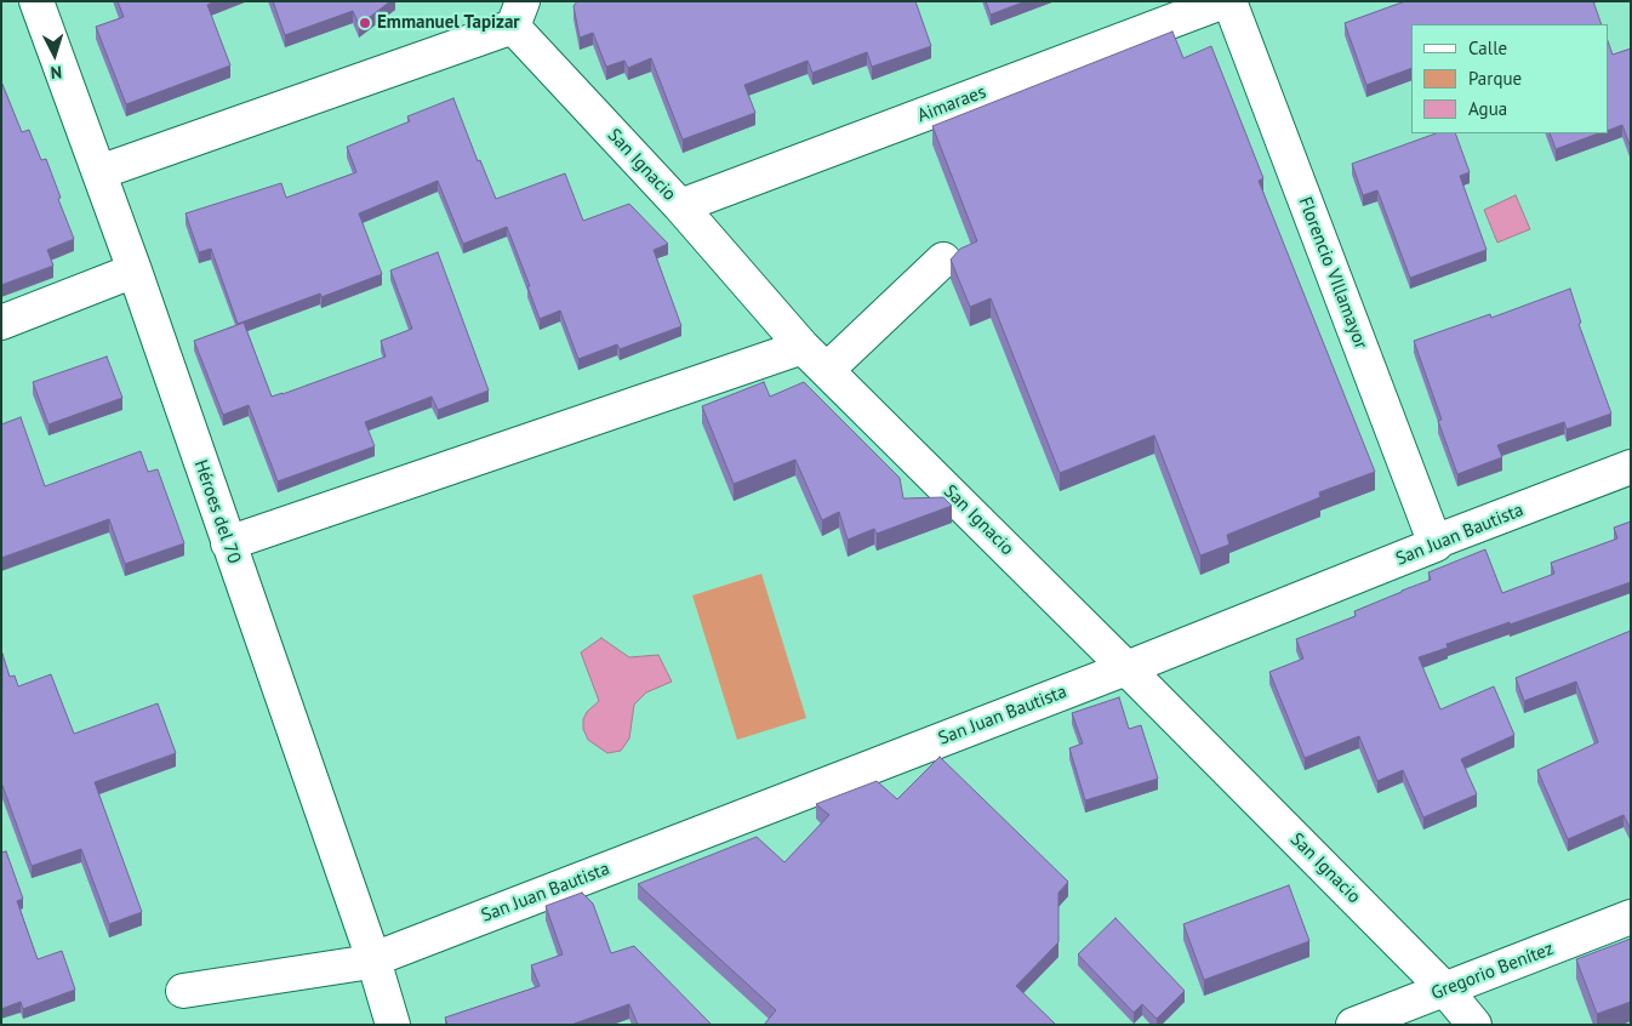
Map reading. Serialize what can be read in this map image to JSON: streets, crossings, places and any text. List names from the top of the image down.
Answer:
{
  "streets": {
    "street": [
      "Aimaraes",
      "San Ignacio",
      "Florencio VIllamayor",
      "Héroes del 70",
      "San Juan Bautista",
      "Gregorio Benítez"
    ]
  },
  "crossings": [
    ["Aimaraes", "San Ignacio"],
    ["San Ignacio", "San Juan Bautista"],
    ["San Ignacio", "Gregorio Benítez"],
    ["Florencio VIllamayor", "San Juan Bautista"],
    ["Héroes del 70", "San Juan Bautista"]
  ],
  "places": ["Emmanuel Tapizar"],
  "legend": ["Calle", "Parque", "Agua"],
  "north": "bottom"
}
